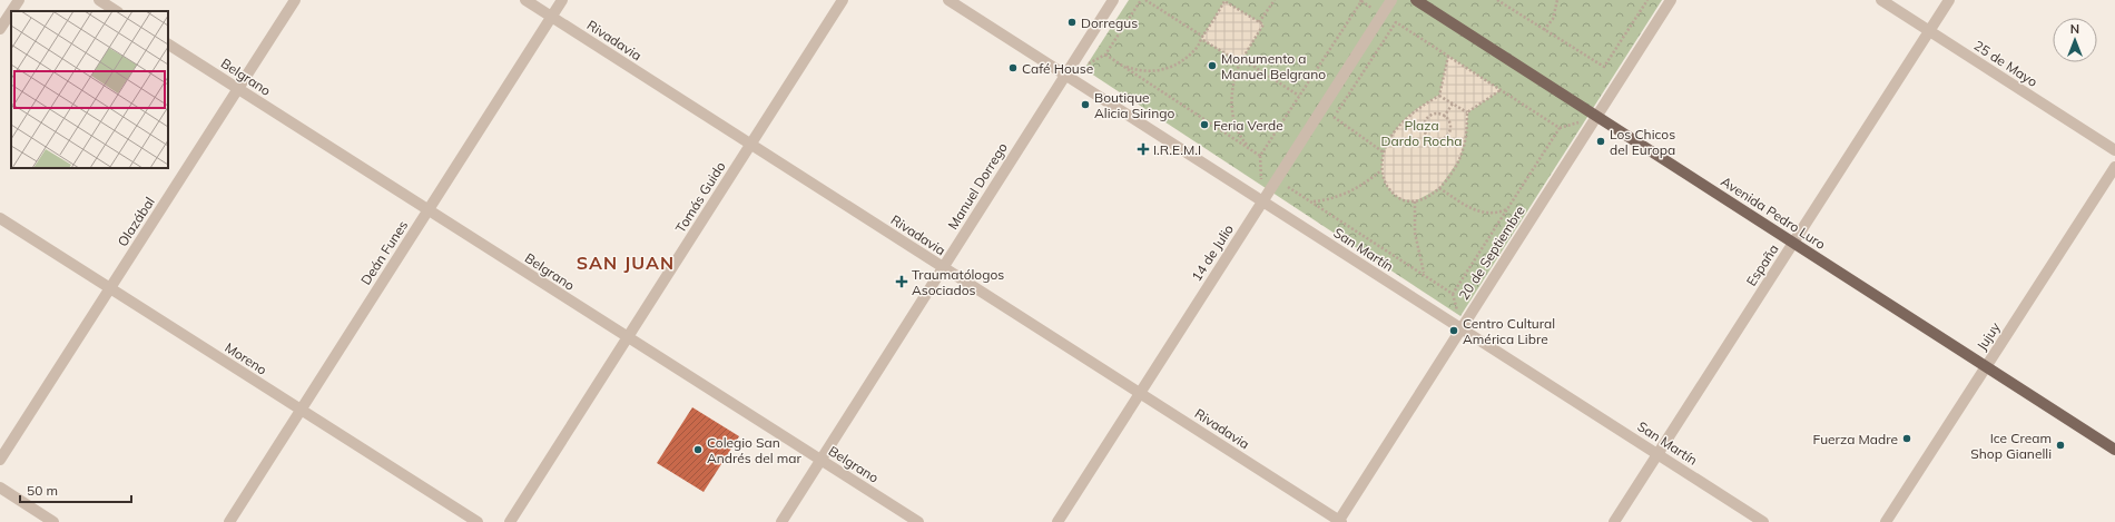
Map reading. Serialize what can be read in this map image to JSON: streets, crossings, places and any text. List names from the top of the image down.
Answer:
{
  "streets": {
    "main road": ["Avenida Pedro Luro"],
    "street": [
      "Rivadavia",
      "25 de Mayo",
      "Belgrano",
      "Manuel Dorrego",
      "Tomás Guido",
      "Olazábal",
      "San Martín",
      "Deán Funes",
      "14 de Julio",
      "20 de Septiembre",
      "España",
      "Jujuy",
      "Moreno"
    ]
  },
  "crossings": [
    ["Rivadavia", "Manuel Dorrego"],
    ["Rivadavia", "Tomás Guido"],
    ["Rivadavia", "Deán Funes"],
    ["Rivadavia", "14 de Julio"],
    ["Rivadavia", "20 de Septiembre"],
    ["25 de Mayo", "España"],
    ["Belgrano", "Manuel Dorrego"],
    ["Belgrano", "Tomás Guido"],
    ["Belgrano", "Olazábal"],
    ["Belgrano", "Deán Funes"],
    ["Manuel Dorrego", "San Martín"],
    ["Avenida Pedro Luro", "20 de Septiembre"],
    ["Avenida Pedro Luro", "España"],
    ["Avenida Pedro Luro", "Jujuy"],
    ["Olazábal", "Moreno"],
    ["San Martín", "14 de Julio"],
    ["San Martín", "20 de Septiembre"],
    ["San Martín", "España"],
    ["Deán Funes", "Moreno"]
  ],
  "districts": ["SAN JUAN"],
  "parks": ["Plaza Dardo Rocha"],
  "places": {
    "other": [
      "Dorregus",
      "Monumento a Manuel Belgrano",
      "Café House",
      "Boutique Alicia Siringo",
      "Feria Verde",
      "Los Chicos del Europa",
      "Centro Cultural América Libre",
      "Fuerza Madre",
      "Ice Cream Shop Gianelli",
      "Colegio San Andrés del mar"
    ],
    "health": ["I.R.E.M.I", "Traumatólogos Asociados"]
  },
  "scale_bar": "50 m",
  "north": "top"
}
